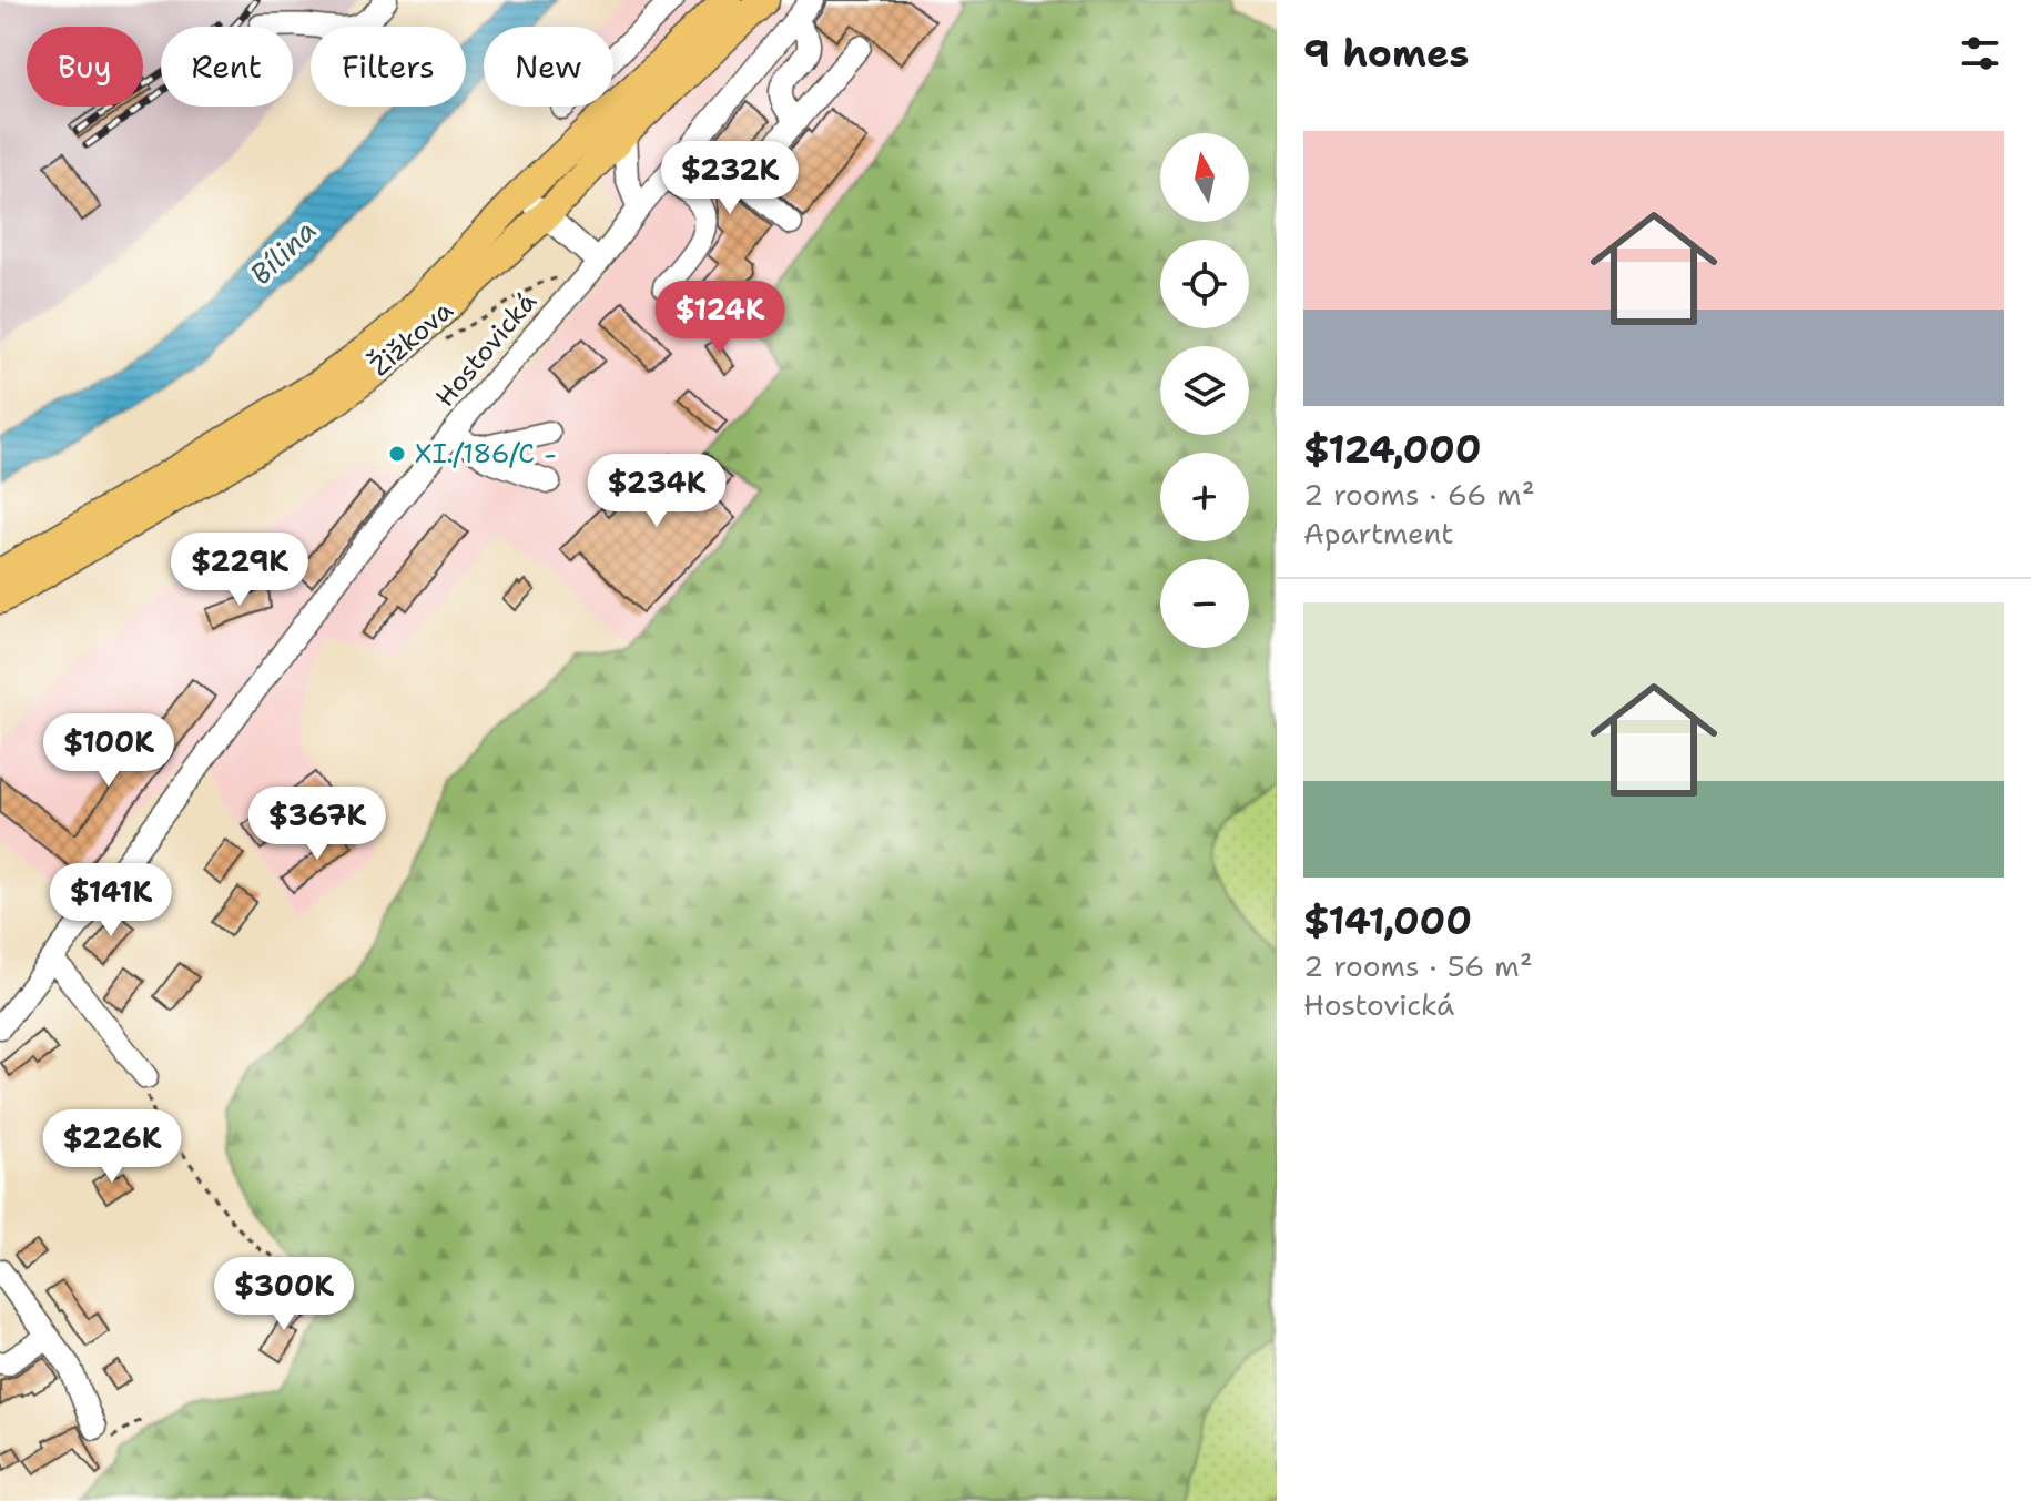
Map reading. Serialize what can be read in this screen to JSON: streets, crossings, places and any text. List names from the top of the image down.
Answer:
{
  "streets": {
    "main road": ["Žižkova"],
    "street": ["Hostovická"]
  },
  "water": ["Bílina"],
  "places": ["XI./186/C -"],
  "north": "top",
  "page": {
    "heading": "9 homes",
    "chip": [
      "Buy",
      "Rent",
      "Filters",
      "New"
    ],
    "list": [
      {
        "name": "$124,000",
        "note": "2 rooms · 66 m² · Apartment"
      },
      {
        "name": "$141,000",
        "note": "2 rooms · 56 m² · Hostovická"
      }
    ],
    "map_buttons": ["+", "−"],
    "price": [
      "$232K",
      "$124K",
      "$234K",
      "$229K",
      "$100K",
      "$367K",
      "$141K",
      "$226K",
      "$300K"
    ]
  }
}
